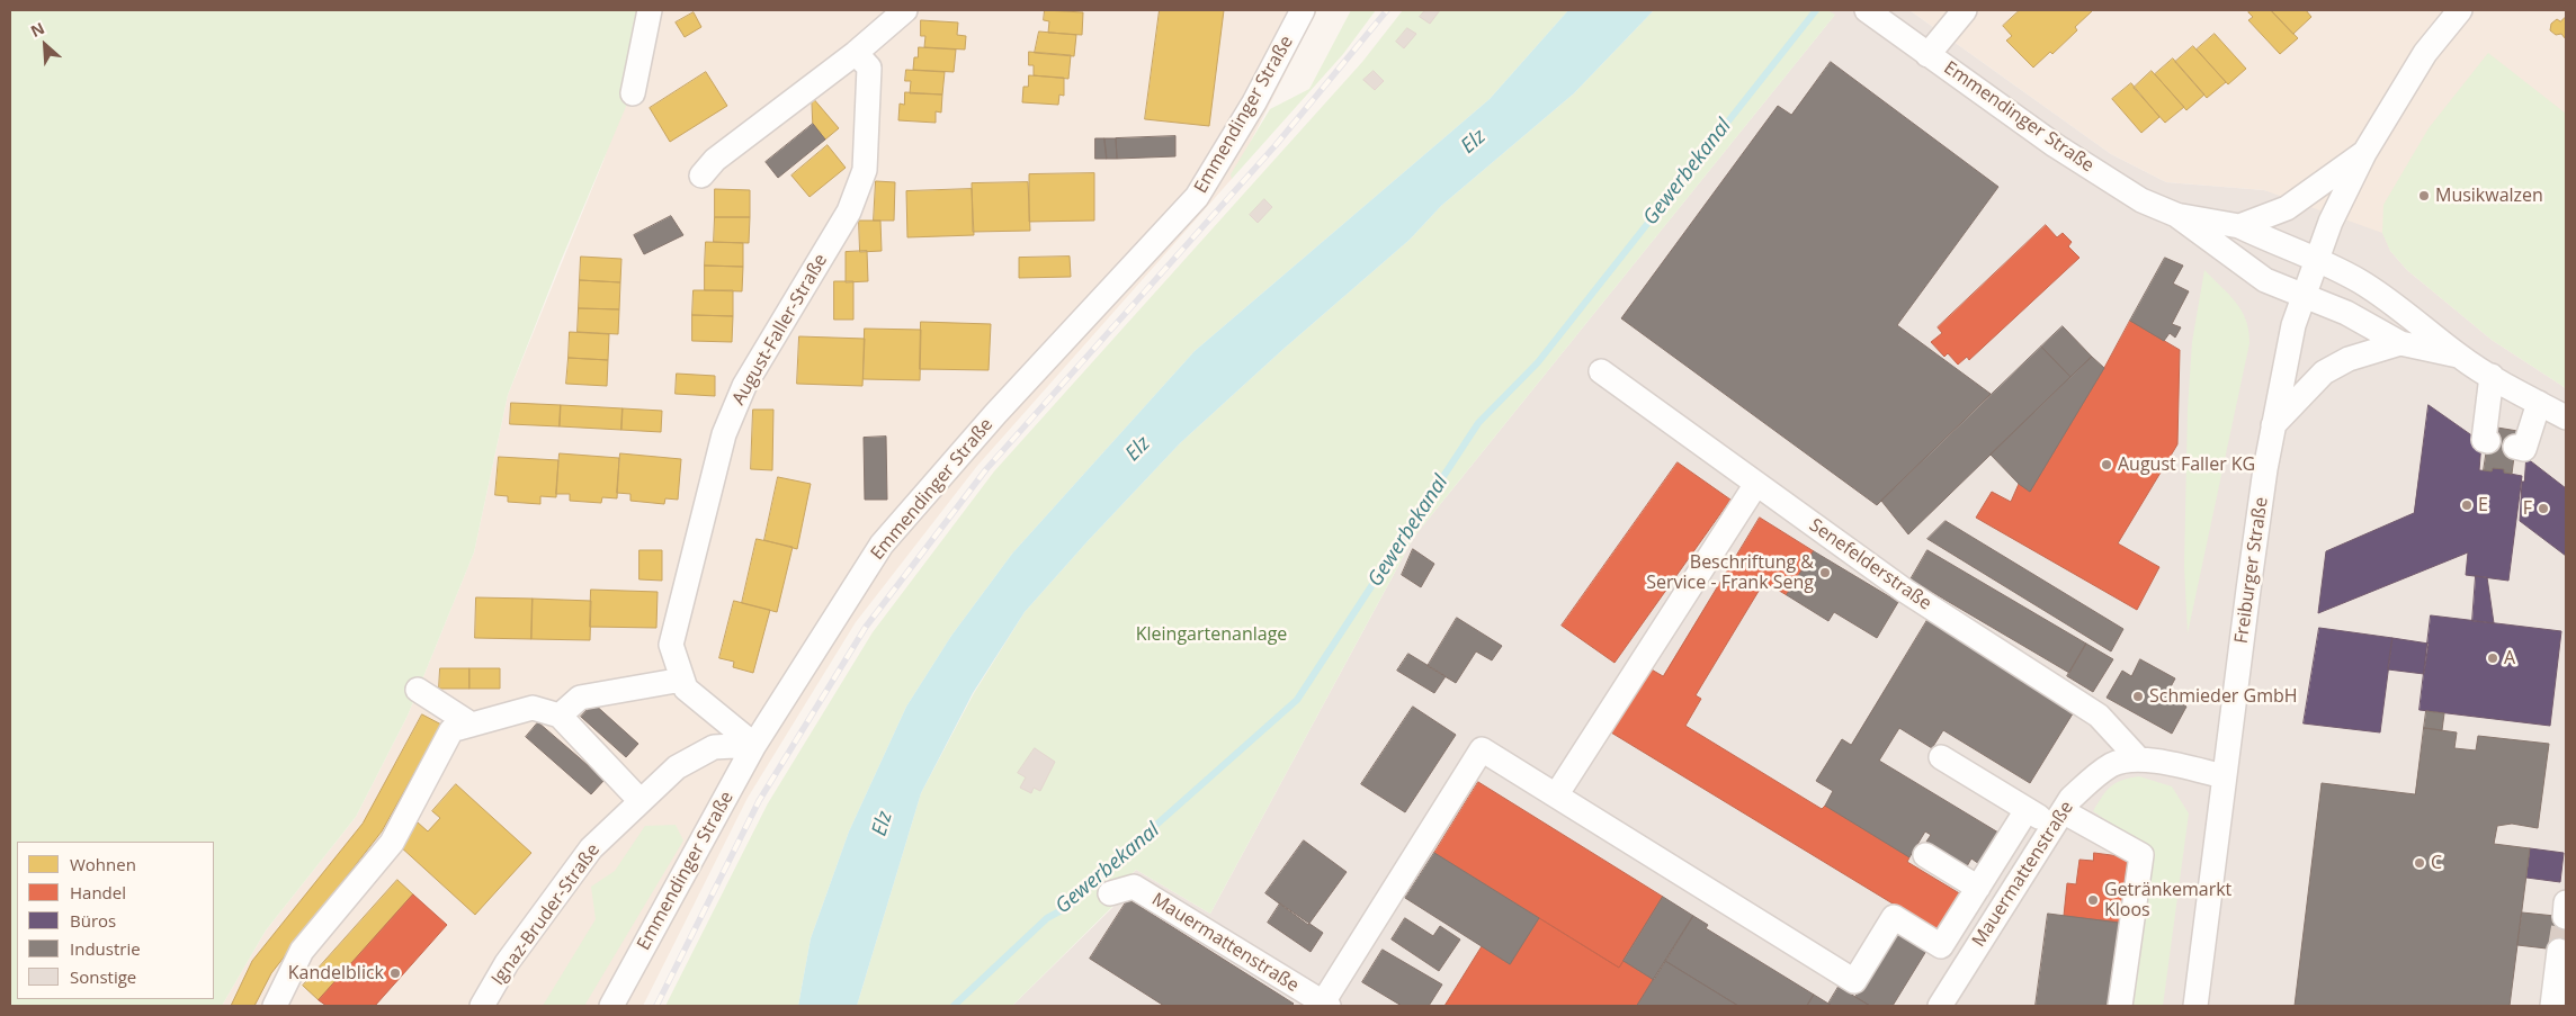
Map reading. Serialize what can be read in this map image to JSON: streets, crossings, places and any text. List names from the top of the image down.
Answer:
{
  "streets": {
    "street": [
      "Emmendinger Straße",
      "August-Faller-Straße",
      "Senefelderstraße",
      "Freiburger Straße",
      "Mauermattenstraße",
      "Ignaz-Bruder-Straße"
    ]
  },
  "crossings": [
    ["Emmendinger Straße", "August-Faller-Straße"],
    ["Emmendinger Straße", "Freiburger Straße"],
    ["Emmendinger Straße", "Ignaz-Bruder-Straße"],
    ["August-Faller-Straße", "Ignaz-Bruder-Straße"],
    ["Senefelderstraße", "Mauermattenstraße"],
    ["Freiburger Straße", "Mauermattenstraße"]
  ],
  "water": ["Elz", "Gewerbekanal"],
  "parks": ["Kleingartenanlage"],
  "places": [
    "Musikwalzen",
    "August Faller KG",
    "E",
    "F",
    "Beschriftung & Service - Frank Seng",
    "A",
    "Schmieder GmbH",
    "C",
    "Getränkemarkt Kloos",
    "Kandelblick"
  ],
  "legend": [
    "Wohnen",
    "Handel",
    "Büros",
    "Industrie",
    "Sonstige"
  ],
  "north": "top left"
}
